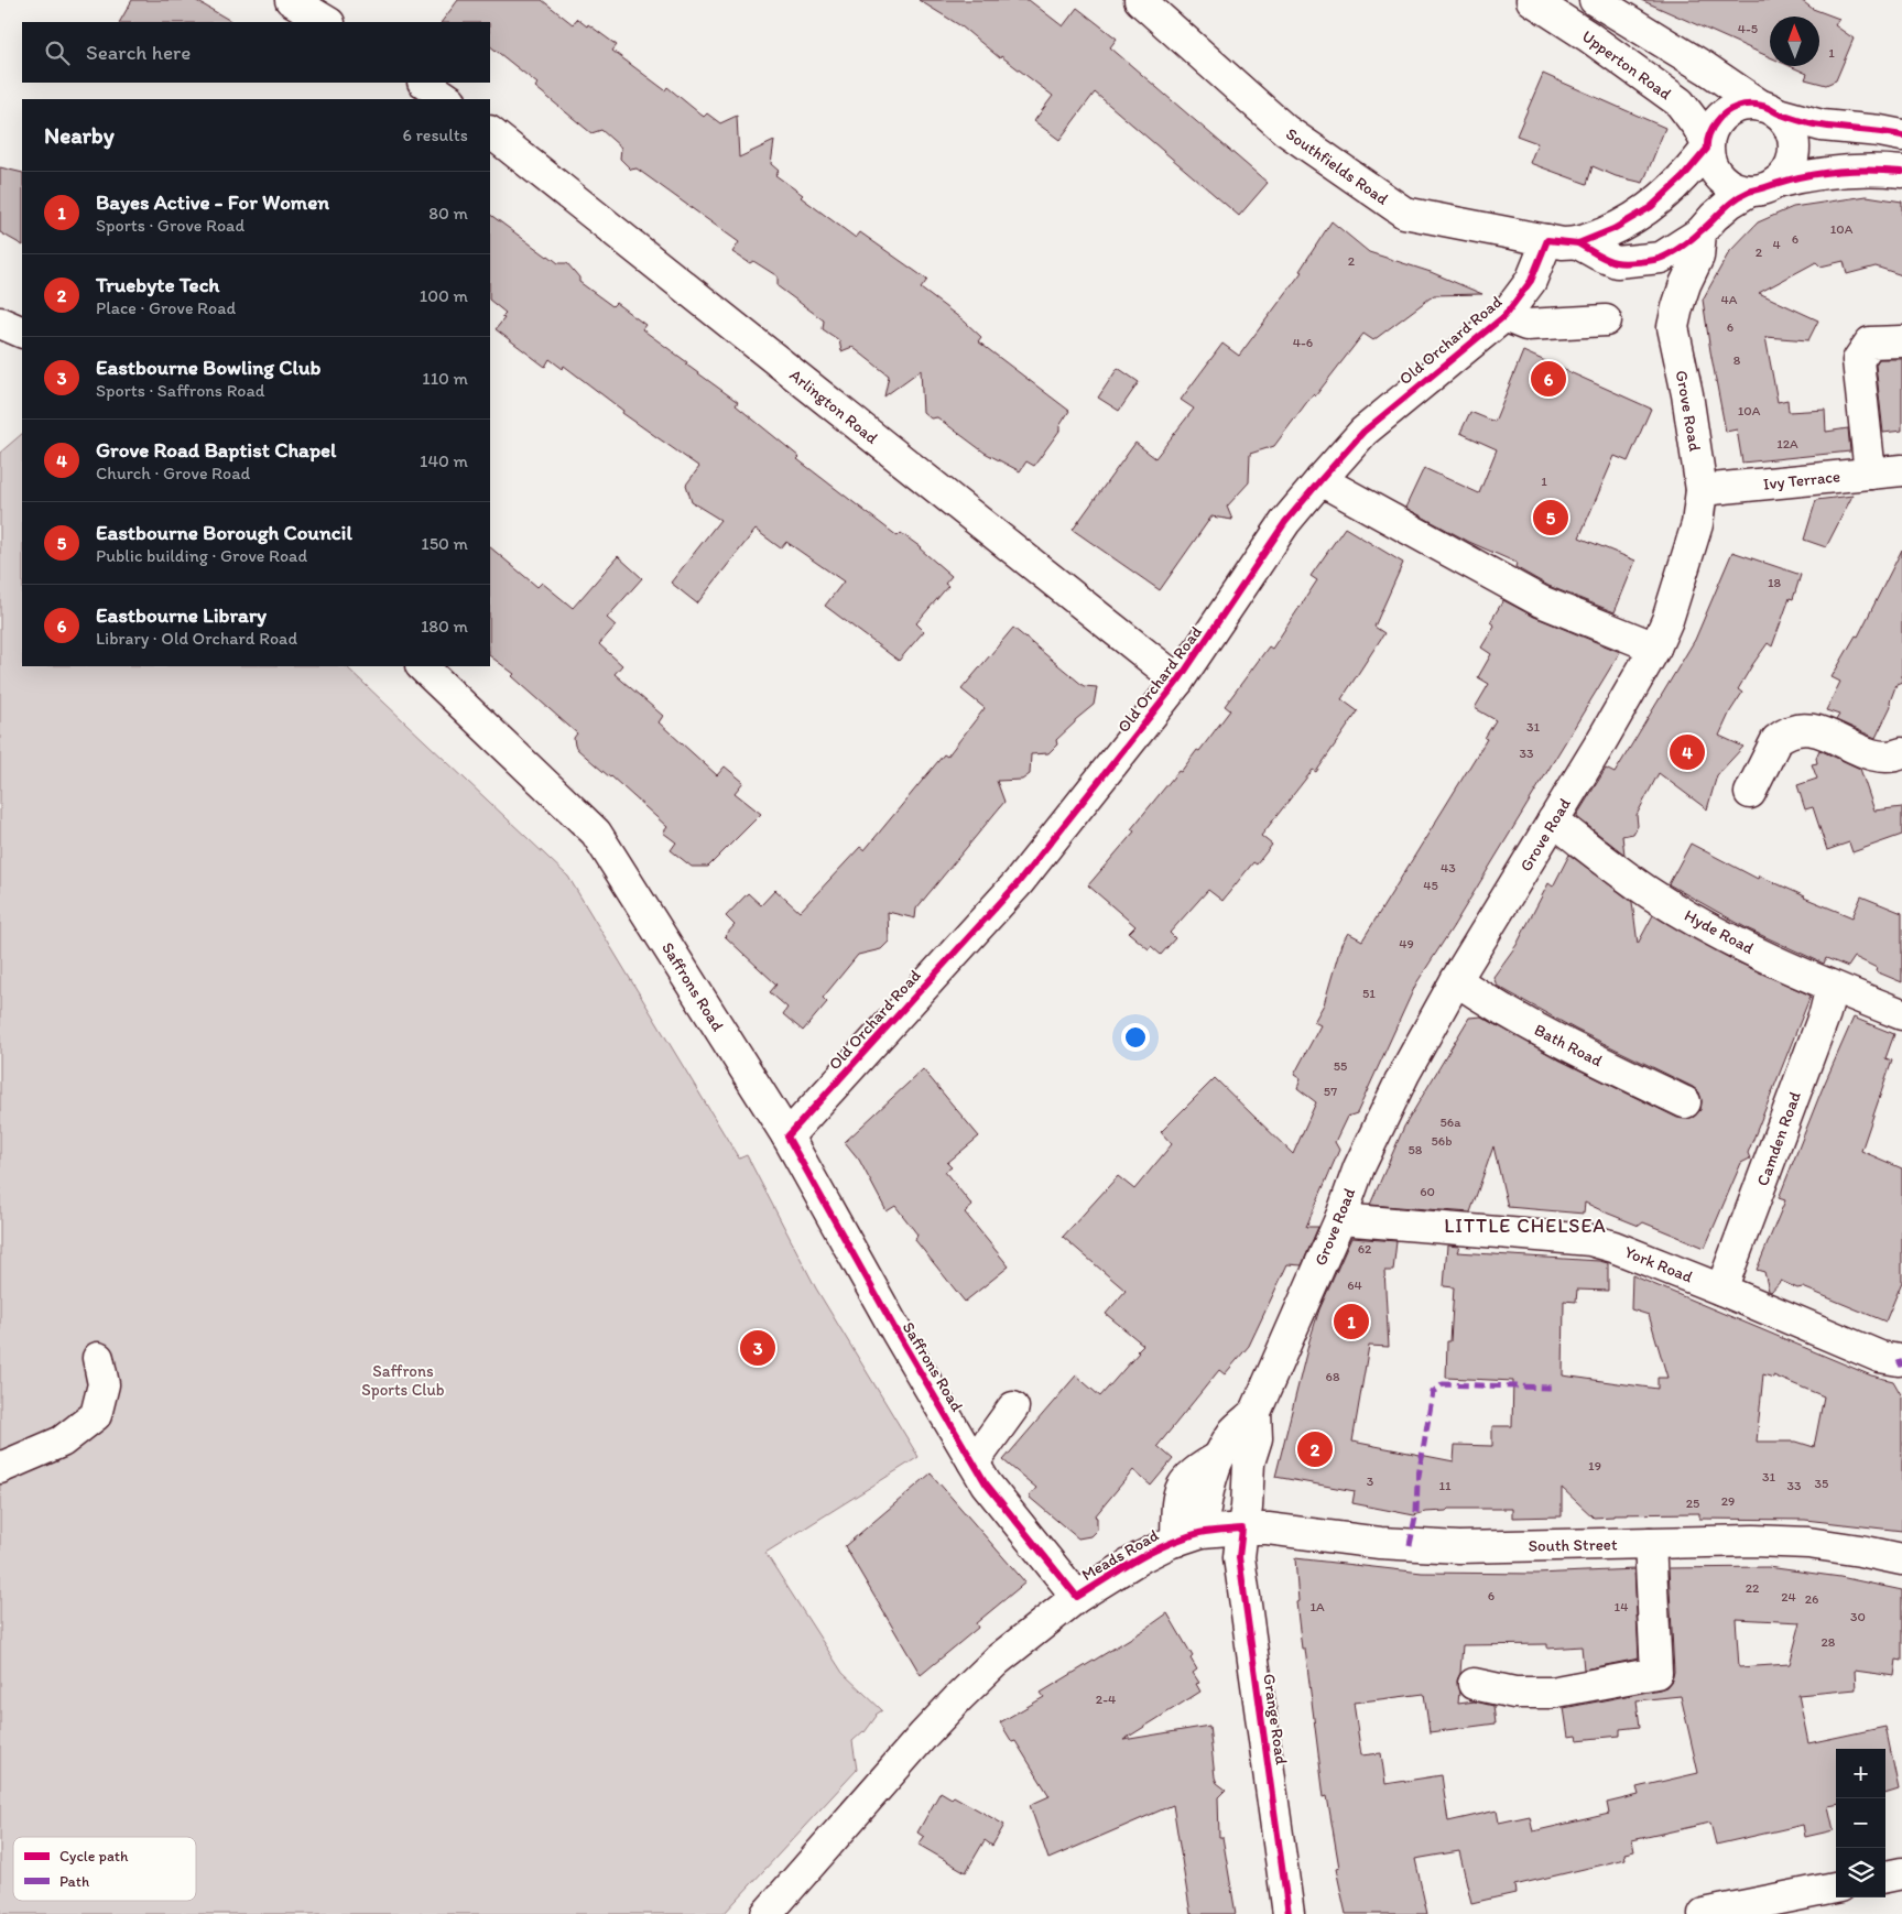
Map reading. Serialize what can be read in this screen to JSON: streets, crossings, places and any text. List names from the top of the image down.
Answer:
{
  "streets": {
    "street": [
      "Upperton Road",
      "Southfields Road",
      "Old Orchard Road",
      "Arlington Road",
      "Grove Road",
      "Ivy Terrace",
      "Hyde Road",
      "Saffrons Road",
      "Bath Road",
      "Camden Road",
      "York Road",
      "South Street",
      "Meads Road",
      "Grange Road"
    ]
  },
  "crossings": [
    ["Upperton Road", "Southfields Road"],
    ["Southfields Road", "Old Orchard Road"],
    ["Southfields Road", "Grove Road"],
    ["Old Orchard Road", "Arlington Road"],
    ["Old Orchard Road", "Saffrons Road"],
    ["Grove Road", "Ivy Terrace"],
    ["Grove Road", "Hyde Road"],
    ["Grove Road", "Bath Road"],
    ["Grove Road", "York Road"],
    ["Grove Road", "South Street"],
    ["Grove Road", "Meads Road"],
    ["Grove Road", "Grange Road"],
    ["Hyde Road", "Camden Road"],
    ["Saffrons Road", "Meads Road"],
    ["Camden Road", "York Road"],
    ["South Street", "Meads Road"],
    ["South Street", "Grange Road"],
    ["Meads Road", "Grange Road"]
  ],
  "districts": ["LITTLE CHELSEA"],
  "parks": ["Saffrons Sports Club"],
  "house_numbers": [
    "4-5",
    "1",
    "10A",
    "6",
    "4",
    "2",
    "2",
    "4A",
    "6",
    "4-6",
    "8",
    "10A",
    "12A",
    "1",
    "18",
    "31",
    "33",
    "43",
    "45",
    "49",
    "51",
    "55",
    "57",
    "56a",
    "56b",
    "58",
    "60",
    "62",
    "64",
    "68",
    "19",
    "31",
    "3",
    "35",
    "11",
    "33",
    "29",
    "25",
    "22",
    "6",
    "24",
    "26",
    "1A",
    "14",
    "30",
    "28",
    "2-4"
  ],
  "legend": ["Cycle path", "Path"],
  "north": "top",
  "page": {
    "search": "Search here",
    "heading": ["Nearby", "6 results"],
    "list": [
      {
        "mark": "1",
        "name": "Bayes Active - For Women",
        "note": "Sports · Grove Road",
        "value": "80 m"
      },
      {
        "mark": "2",
        "name": "Truebyte Tech",
        "note": "Place · Grove Road",
        "value": "100 m"
      },
      {
        "mark": "3",
        "name": "Eastbourne Bowling Club",
        "note": "Sports · Saffrons Road",
        "value": "110 m"
      },
      {
        "mark": "4",
        "name": "Grove Road Baptist Chapel",
        "note": "Church · Grove Road",
        "value": "140 m"
      },
      {
        "mark": "5",
        "name": "Eastbourne Borough Council",
        "note": "Public building · Grove Road",
        "value": "150 m"
      },
      {
        "mark": "6",
        "name": "Eastbourne Library",
        "note": "Library · Old Orchard Road",
        "value": "180 m"
      }
    ],
    "pins": [
      "6",
      "5",
      "4",
      "1",
      "3",
      "2"
    ],
    "map_buttons": ["+", "−"]
  }
}
